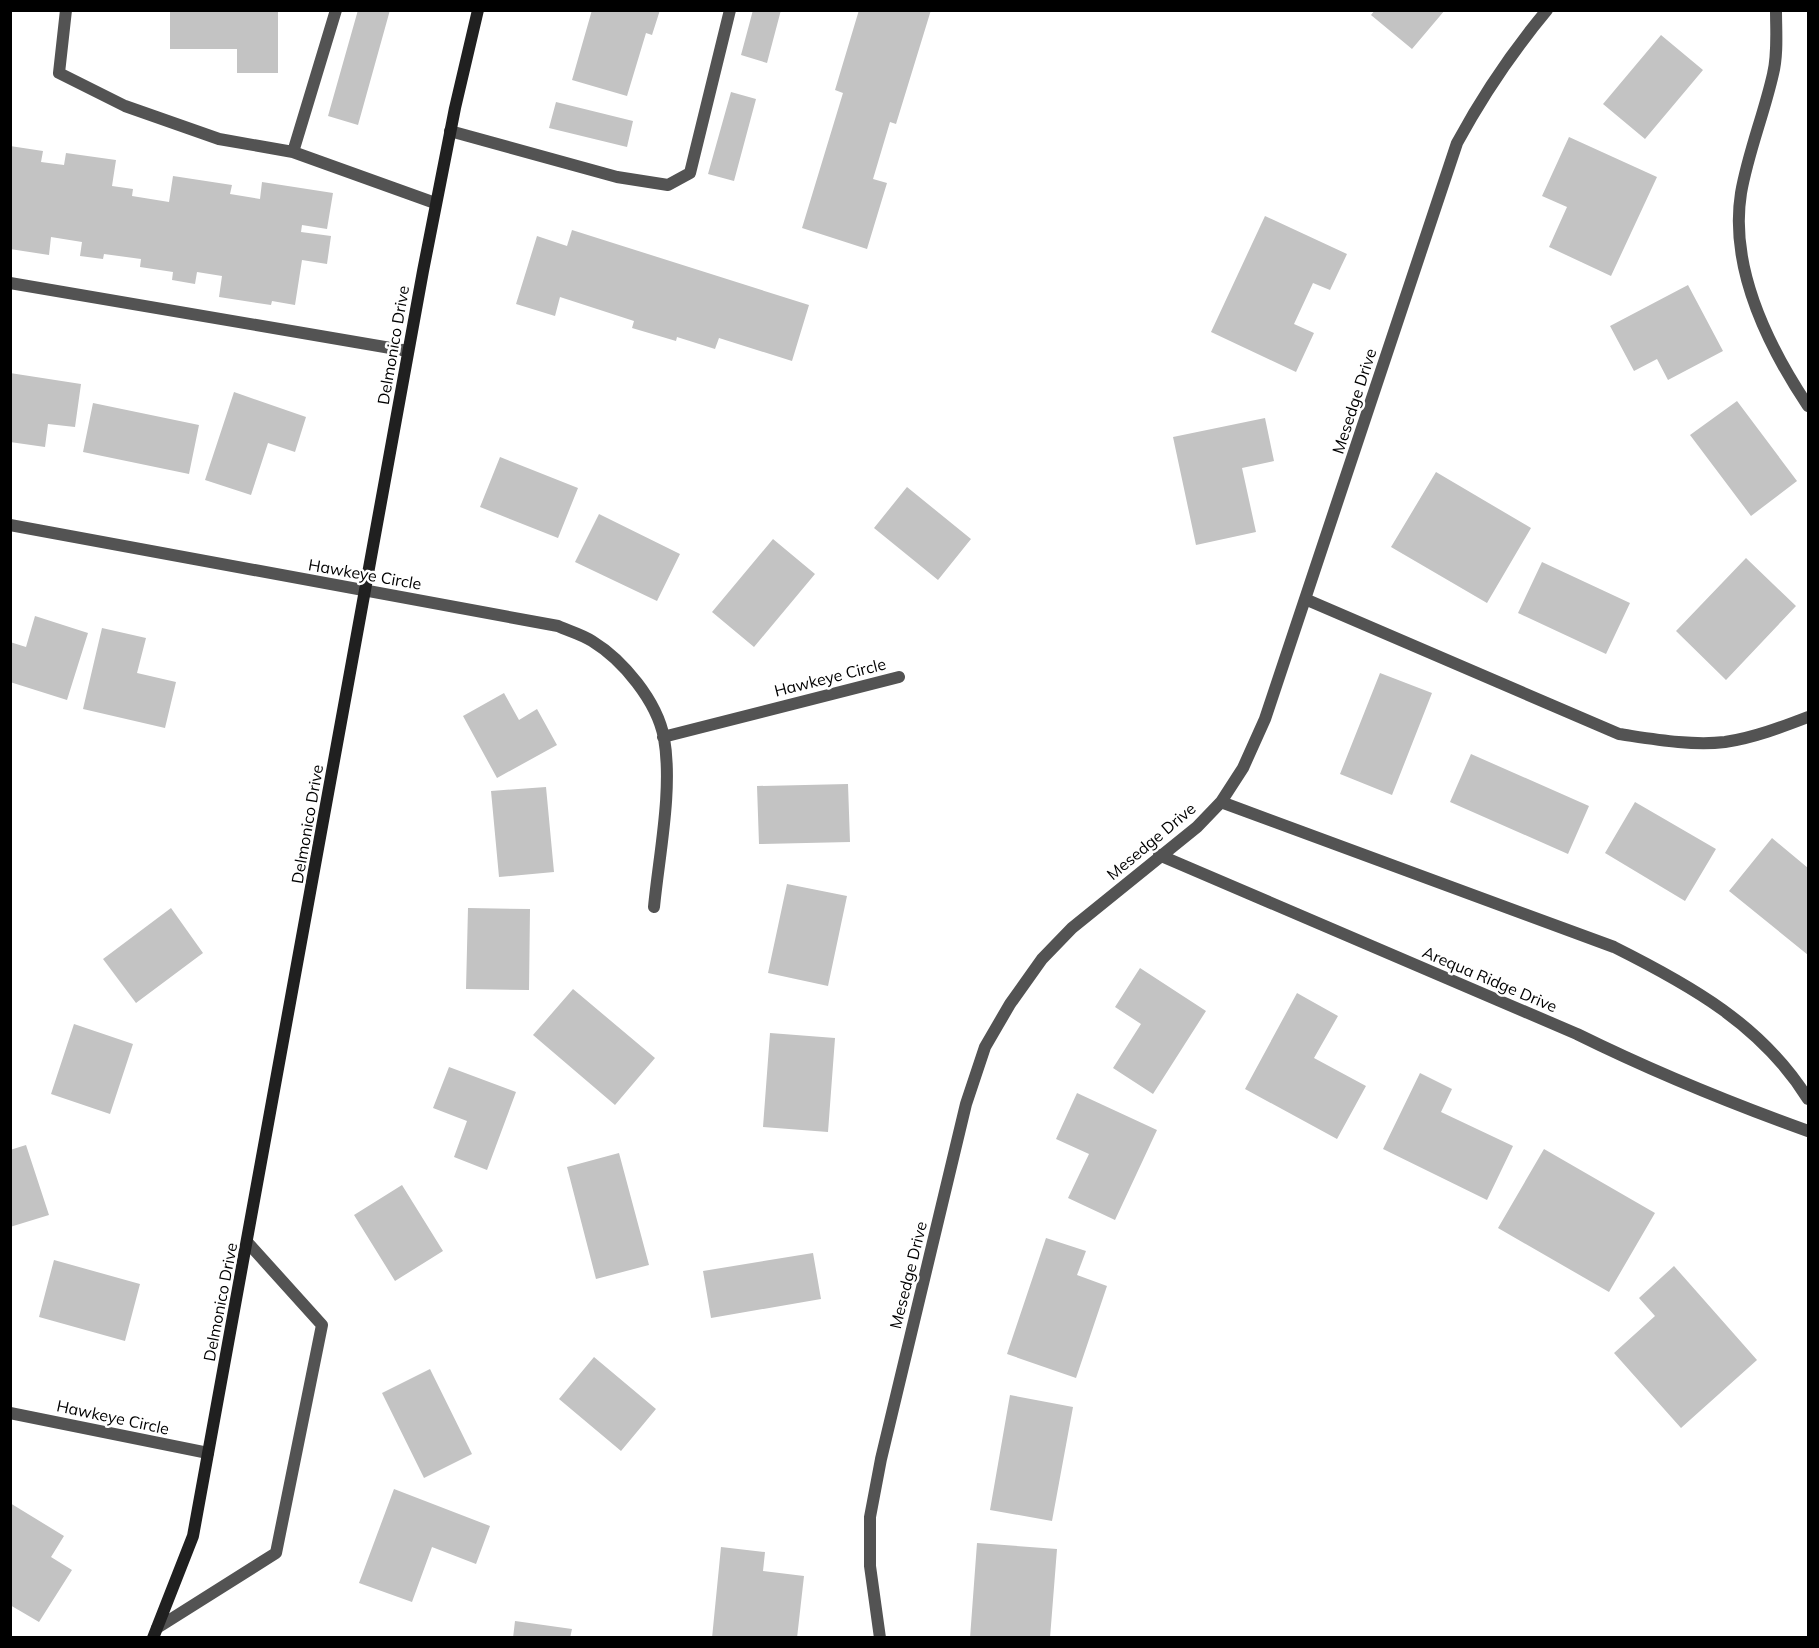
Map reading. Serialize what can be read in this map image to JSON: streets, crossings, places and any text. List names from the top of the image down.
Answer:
{
  "streets": {
    "street": [
      "Delmonico Drive",
      "Mesedge Drive",
      "Hawkeye Circle",
      "Arequa Ridge Drive"
    ]
  },
  "crossings": [
    ["Delmonico Drive", "Hawkeye Circle"],
    ["Mesedge Drive", "Arequa Ridge Drive"]
  ]
}
